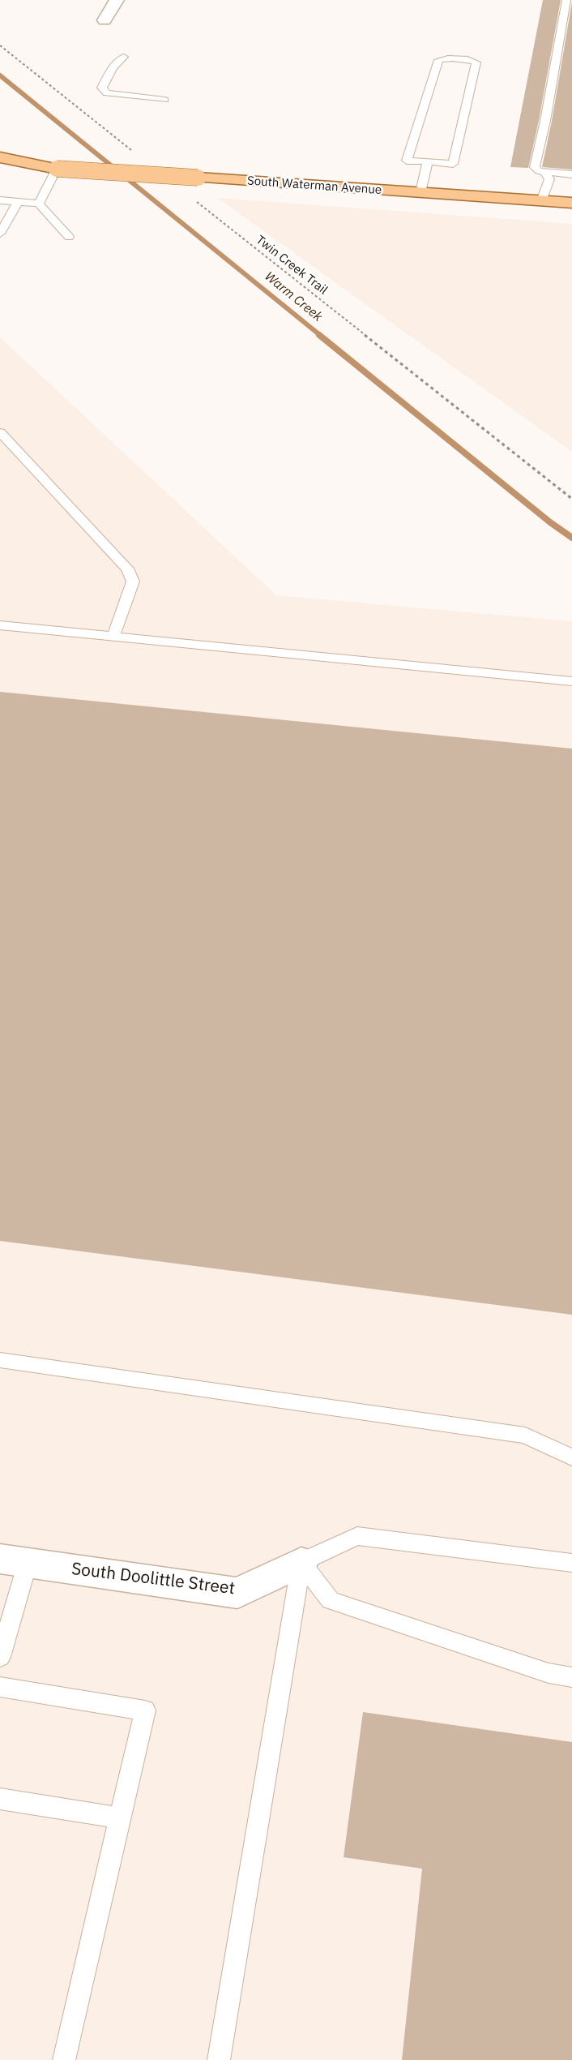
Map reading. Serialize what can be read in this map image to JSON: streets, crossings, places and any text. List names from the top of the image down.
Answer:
{
  "streets": {
    "main road": ["South Waterman Avenue"],
    "street": ["South Doolittle Street"],
    "path": ["Twin Creek Trail"]
  },
  "water": ["Warm Creek"]
}
